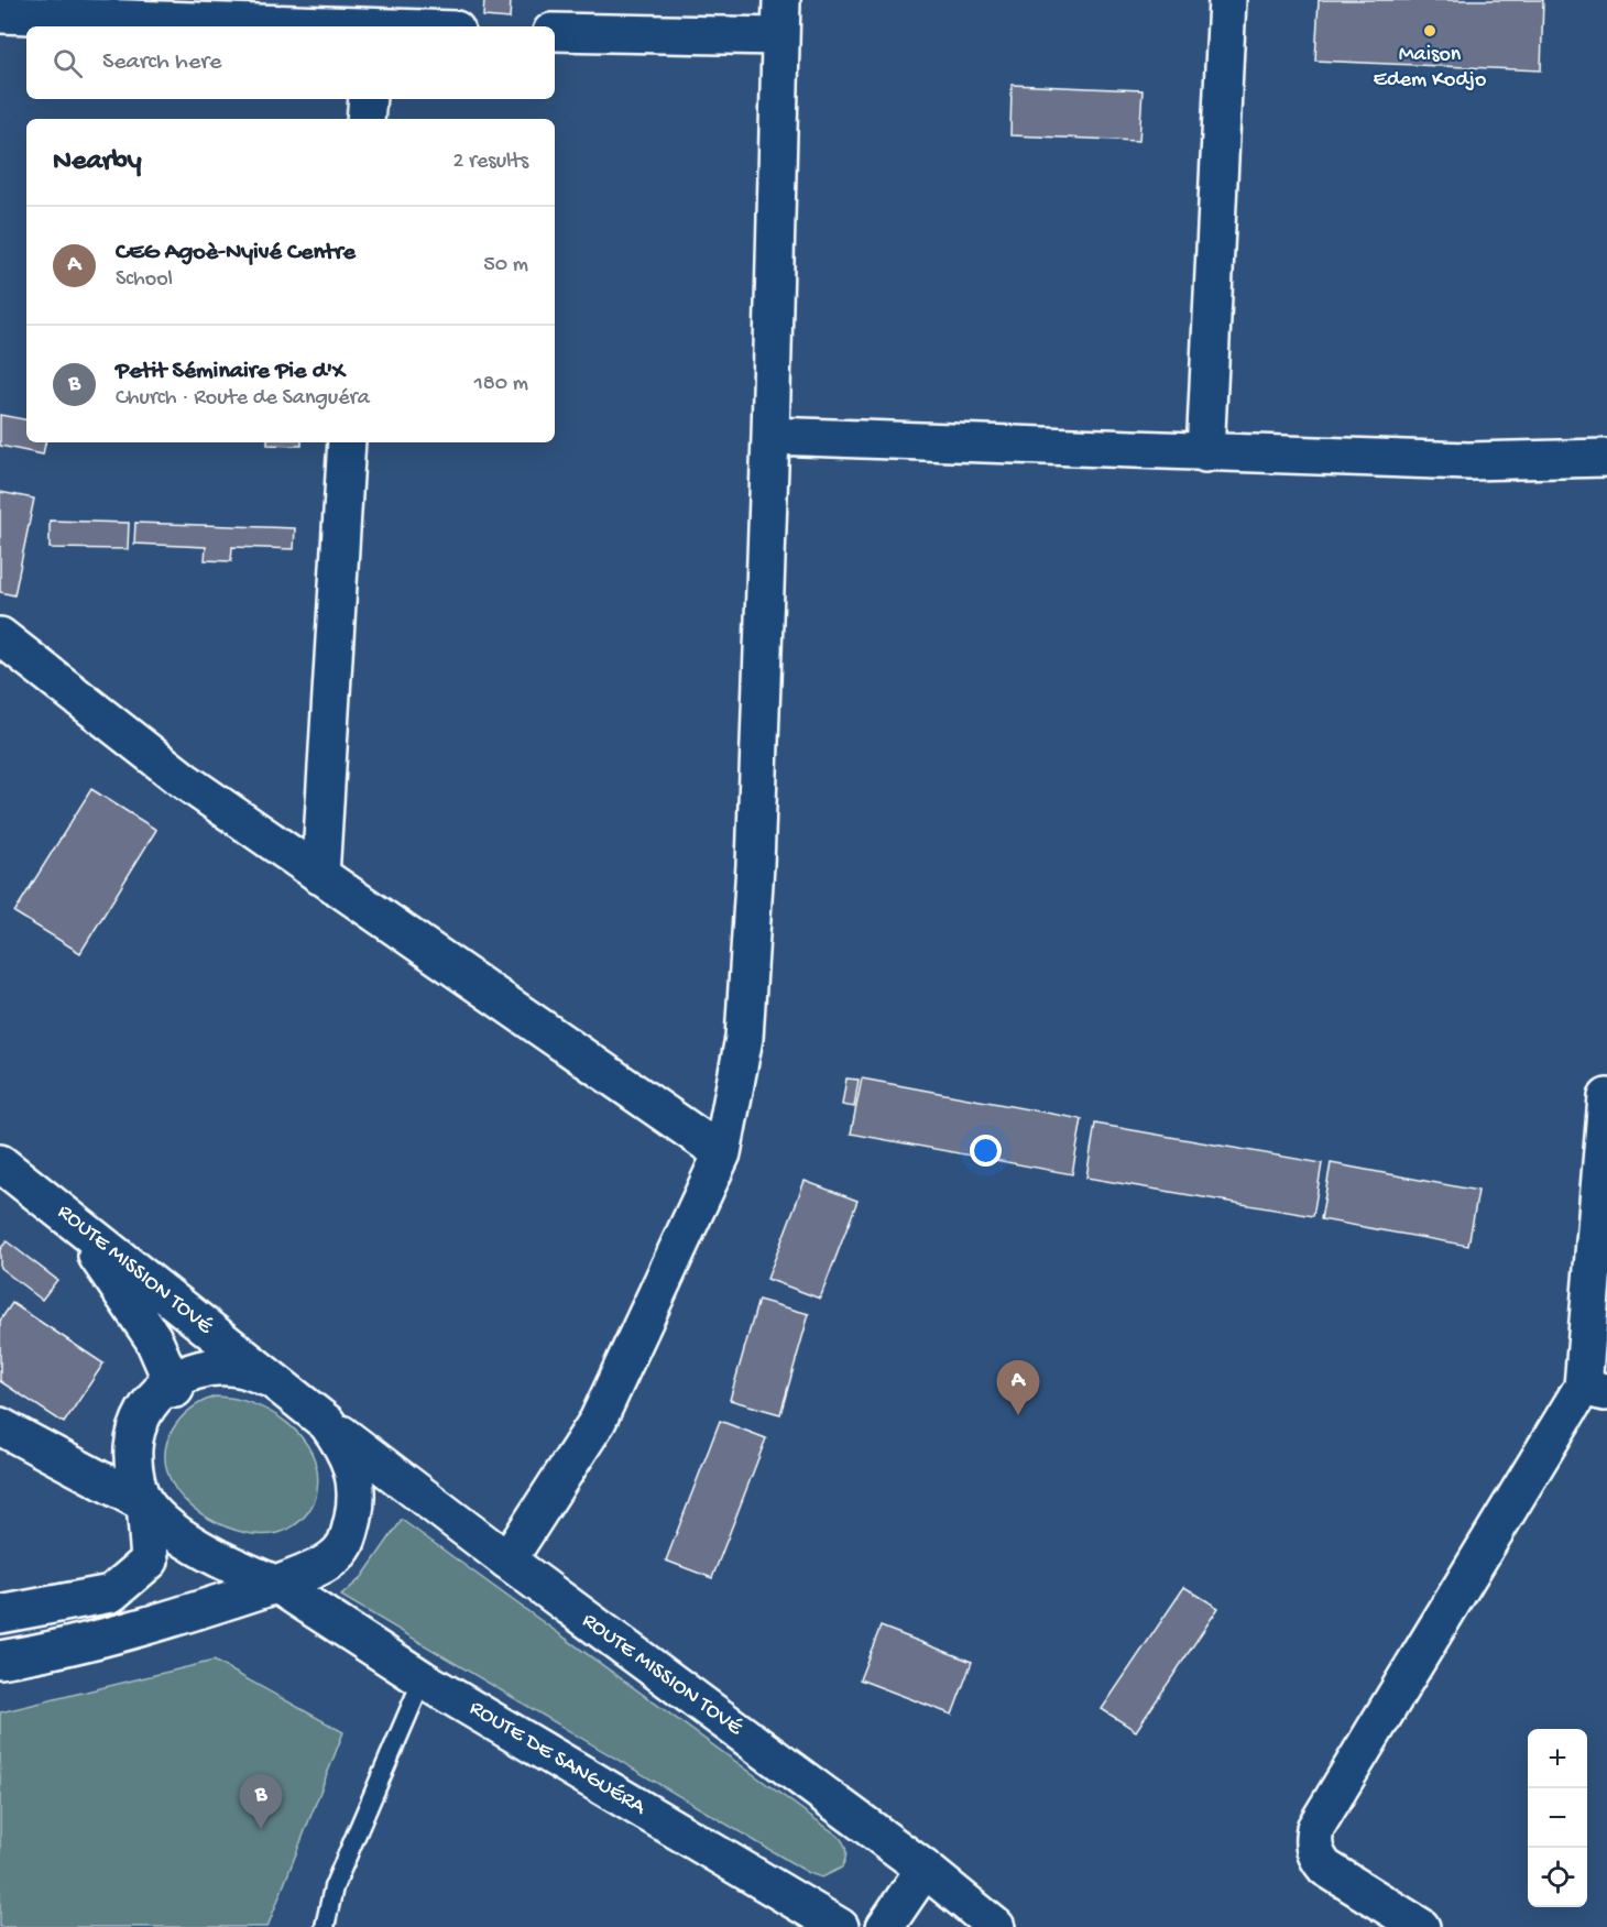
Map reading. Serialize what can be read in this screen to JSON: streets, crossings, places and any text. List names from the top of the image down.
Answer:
{
  "streets": {
    "street": ["ROUTE MISSION TOVÉ", "ROUTE DE SANGUÉRA"]
  },
  "places": ["Maison Edem Kodjo"],
  "page": {
    "search": "Search here",
    "heading": ["Nearby", "2 results"],
    "list": [
      {
        "mark": "A",
        "name": "CEG Agoè-Nyivé Centre",
        "note": "School",
        "value": "50 m"
      },
      {
        "mark": "B",
        "name": "Petit Séminaire Pie d'X",
        "note": "Church · Route de Sanguéra",
        "value": "180 m"
      }
    ],
    "pins": ["A", "B"],
    "map_buttons": ["+", "−"]
  }
}
